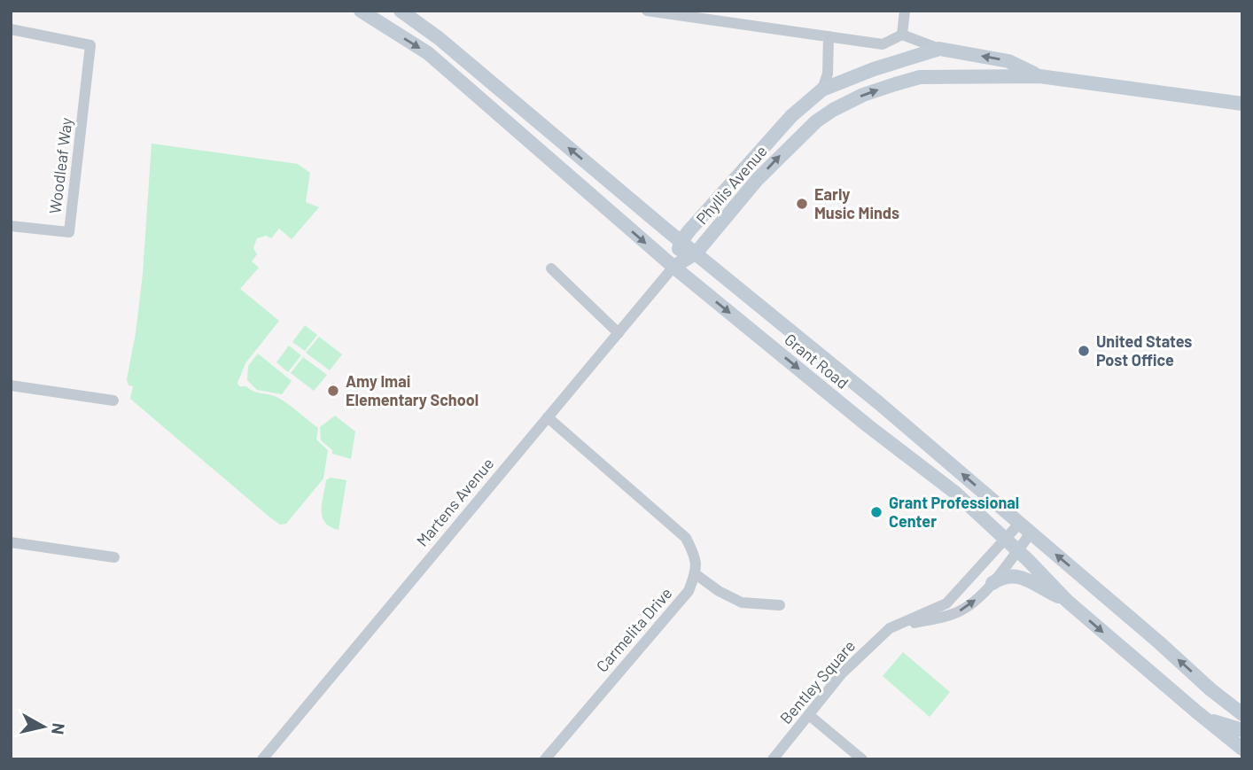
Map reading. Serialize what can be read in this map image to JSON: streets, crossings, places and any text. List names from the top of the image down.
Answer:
{
  "streets": {
    "main road": ["Phyllis Avenue", "Grant Road"],
    "street": [
      "Woodleaf Way",
      "Martens Avenue",
      "Carmelita Drive",
      "Bentley Square"
    ]
  },
  "crossings": [
    ["Phyllis Avenue", "Grant Road"],
    ["Phyllis Avenue", "Martens Avenue"],
    ["Grant Road", "Martens Avenue"],
    ["Grant Road", "Bentley Square"]
  ],
  "places": [
    "Early Music Minds",
    "United States Post Office",
    "Amy Imai Elementary School",
    "Grant Professional Center"
  ],
  "north": "right"
}
